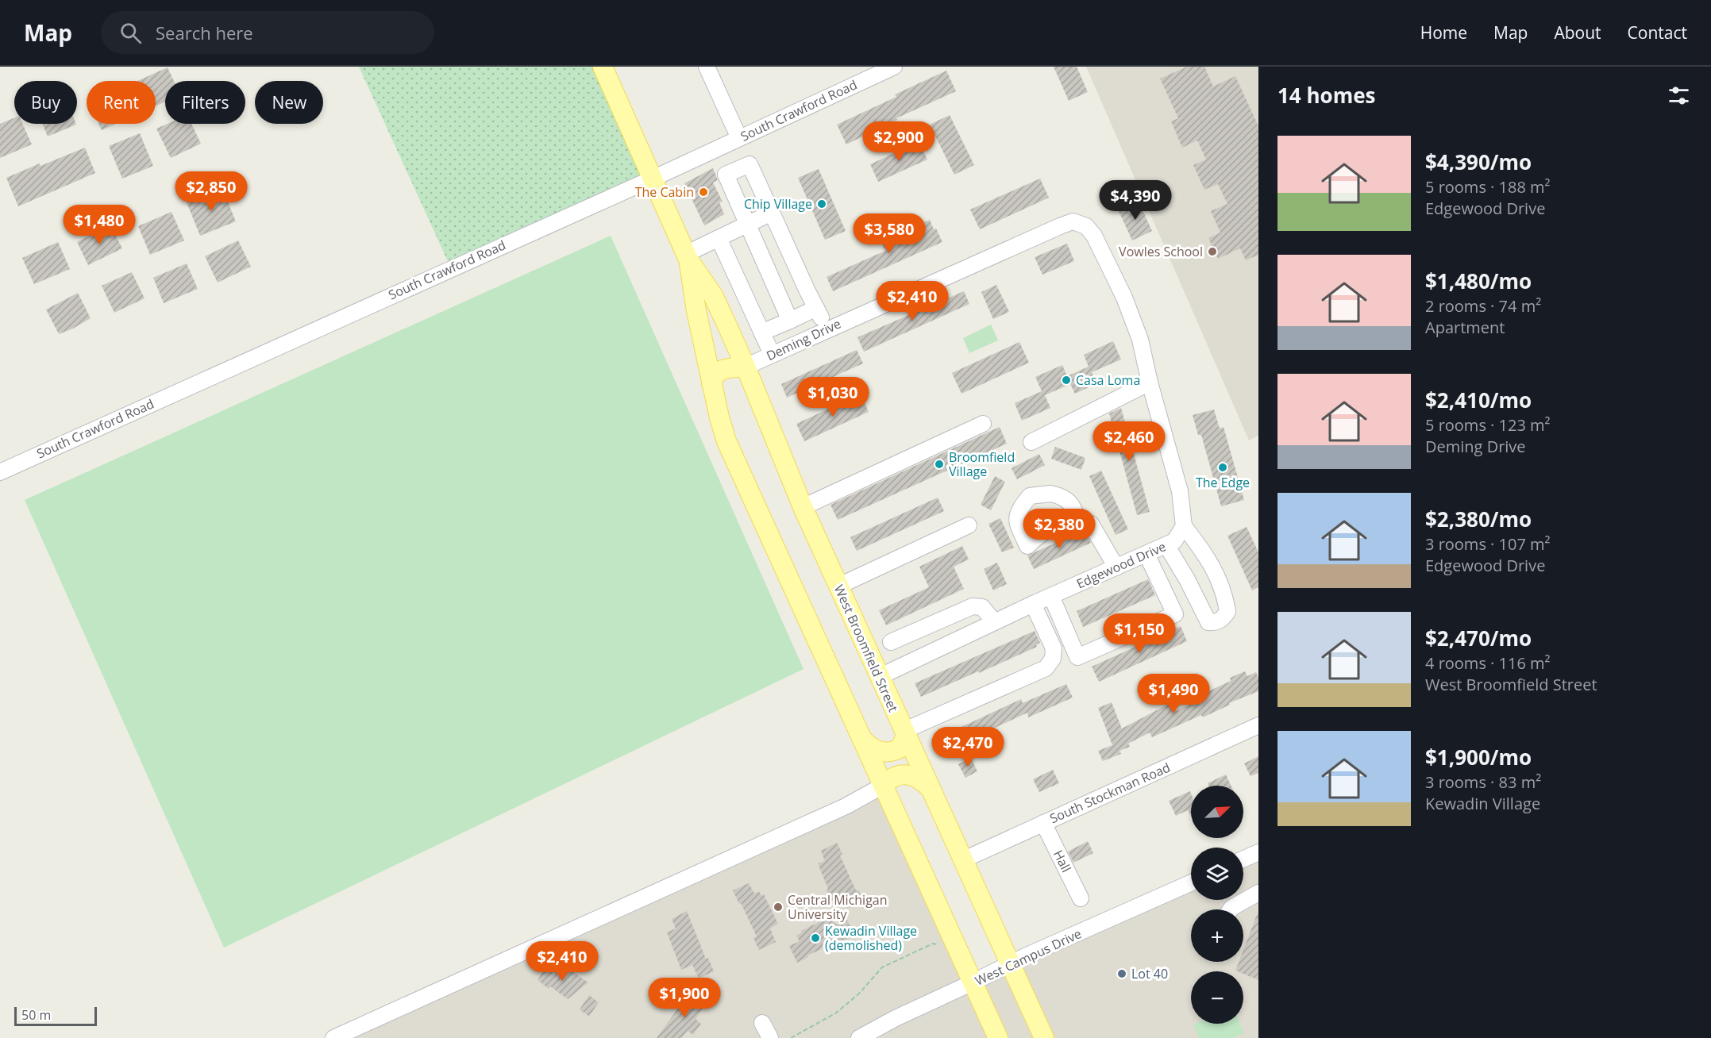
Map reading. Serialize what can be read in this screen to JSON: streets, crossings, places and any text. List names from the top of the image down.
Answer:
{
  "streets": {
    "main road": ["West Broomfield Street"],
    "street": [
      "South Crawford Road",
      "Deming Drive",
      "Edgewood Drive",
      "South Stockman Road",
      "Hall",
      "West Campus Drive"
    ]
  },
  "crossings": [
    ["South Crawford Road", "West Broomfield Street"],
    ["Deming Drive", "West Broomfield Street"],
    ["Edgewood Drive", "West Broomfield Street"],
    ["West Broomfield Street", "South Stockman Road"],
    ["West Broomfield Street", "West Campus Drive"],
    ["South Stockman Road", "Hall"]
  ],
  "places": [
    "The Cabin",
    "Chip Village",
    "Vowles School",
    "Casa Loma",
    "Broomfield Village",
    "The Edge",
    "Central Michigan University",
    "Kewadin Village (demolished)",
    "Lot 40"
  ],
  "scale_bar": "50 m",
  "north": "top right",
  "page": {
    "header": "Map",
    "search": "Search here",
    "nav": [
      "Home",
      "Map",
      "About",
      "Contact"
    ],
    "heading": "14 homes",
    "chip": [
      "Buy",
      "Rent",
      "Filters",
      "New"
    ],
    "price": [
      "$2,900",
      "$2,850",
      "$4,390",
      "$1,480",
      "$3,580",
      "$2,410",
      "$1,030",
      "$2,460",
      "$2,380",
      "$1,150",
      "$1,490",
      "$2,470",
      "$2,410",
      "$1,900"
    ],
    "list": [
      {
        "name": "$4,390/mo",
        "note": "5 rooms · 188 m² · Edgewood Drive"
      },
      {
        "name": "$1,480/mo",
        "note": "2 rooms · 74 m² · Apartment"
      },
      {
        "name": "$2,410/mo",
        "note": "5 rooms · 123 m² · Deming Drive"
      },
      {
        "name": "$2,380/mo",
        "note": "3 rooms · 107 m² · Edgewood Drive"
      },
      {
        "name": "$2,470/mo",
        "note": "4 rooms · 116 m² · West Broomfield Street"
      },
      {
        "name": "$1,900/mo",
        "note": "3 rooms · 83 m² · Kewadin Village"
      }
    ],
    "map_buttons": ["+", "−"],
    "scale": "50 m"
  }
}
